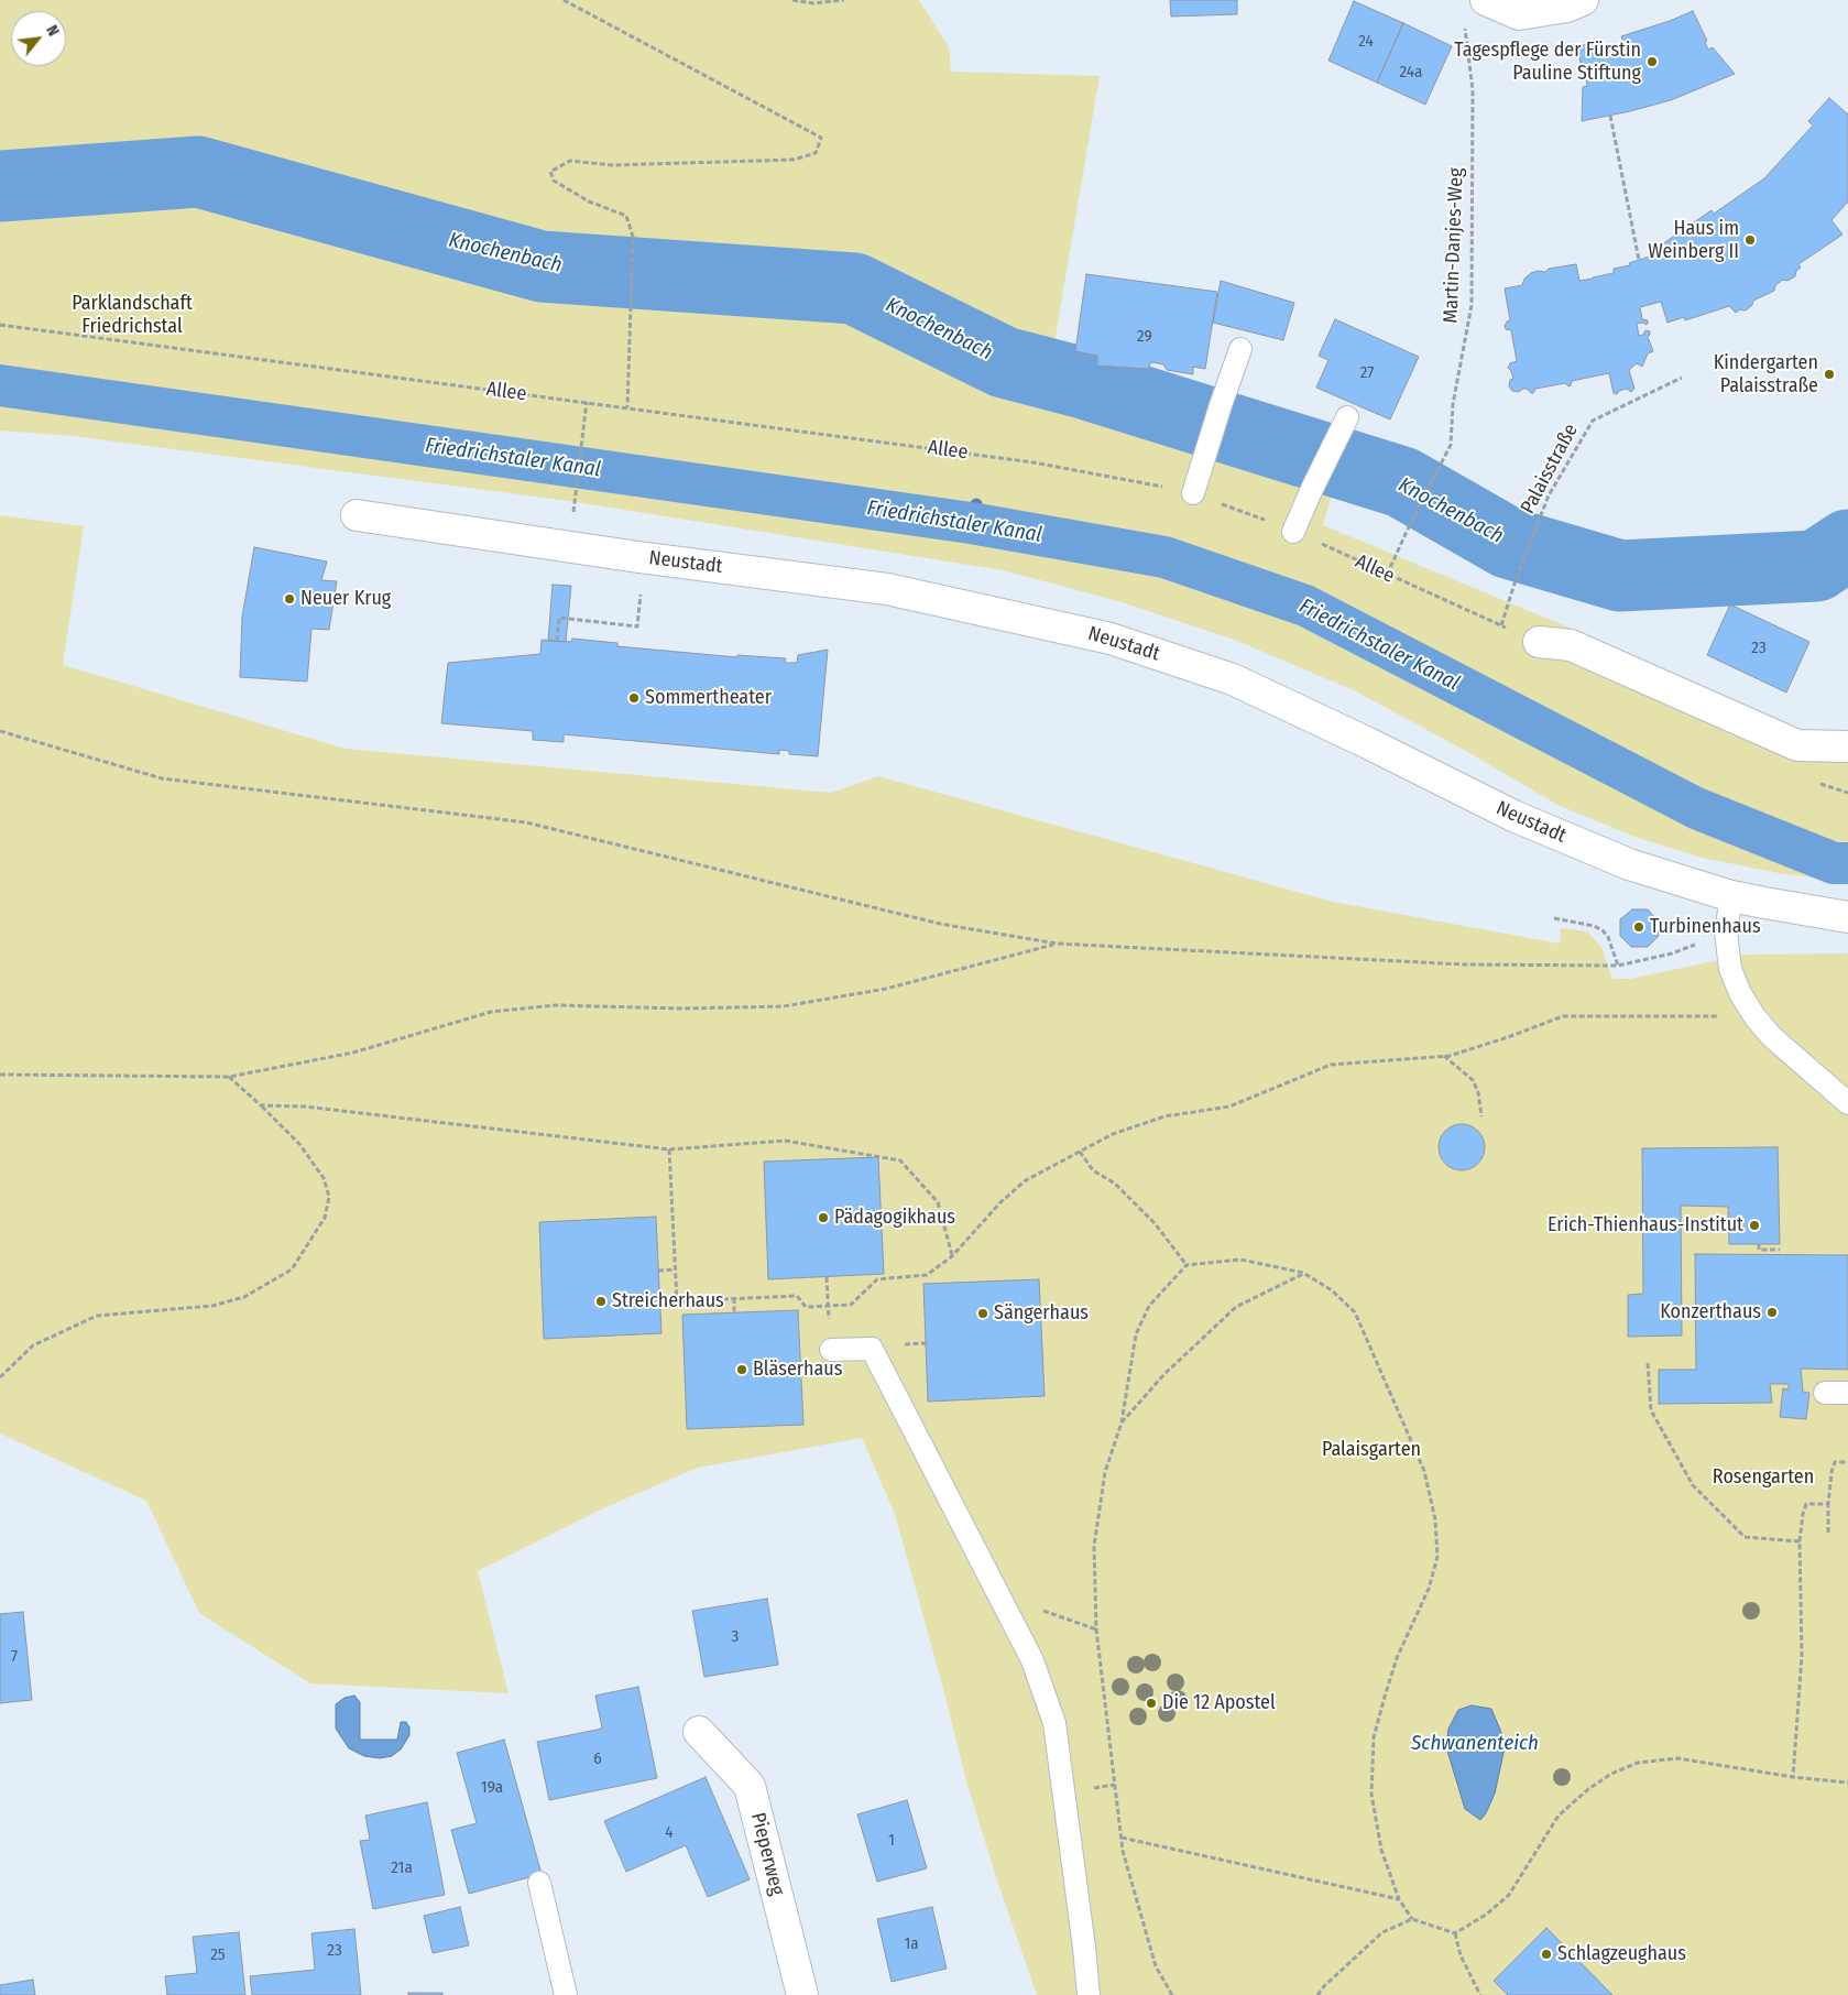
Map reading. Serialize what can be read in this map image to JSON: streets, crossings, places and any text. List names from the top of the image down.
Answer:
{
  "streets": {
    "main road": ["Neustadt", "Pieperweg"],
    "path": ["Martin-Danjes-Weg", "Allee", "Palaisstraße"]
  },
  "crossings": [
    ["Martin-Danjes-Weg", "Allee"],
    ["Allee", "Palaisstraße"]
  ],
  "water": ["Knochenbach", "Friedrichstaler Kanal", "Schwanenteich"],
  "parks": ["Parklandschaft Friedrichstal", "Palaisgarten", "Rosengarten"],
  "places": [
    "Tagespflege der Fürstin Pauline Stiftung",
    "Haus im Weinberg II",
    "Kindergarten Palaisstraße",
    "Neuer Krug",
    "Sommertheater",
    "Turbinenhaus",
    "Pädagogikhaus",
    "Erich-Thienhaus-Institut",
    "Streicherhaus",
    "Konzerthaus",
    "Sängerhaus",
    "Bläserhaus",
    "Die 12 Apostel",
    "Schlagzeughaus"
  ],
  "house_numbers": [
    "24",
    "24a",
    "29",
    "27",
    "23",
    "3",
    "7",
    "6",
    "19a",
    "4",
    "1",
    "21a",
    "1a",
    "23",
    "25"
  ],
  "north": "top right"
}
